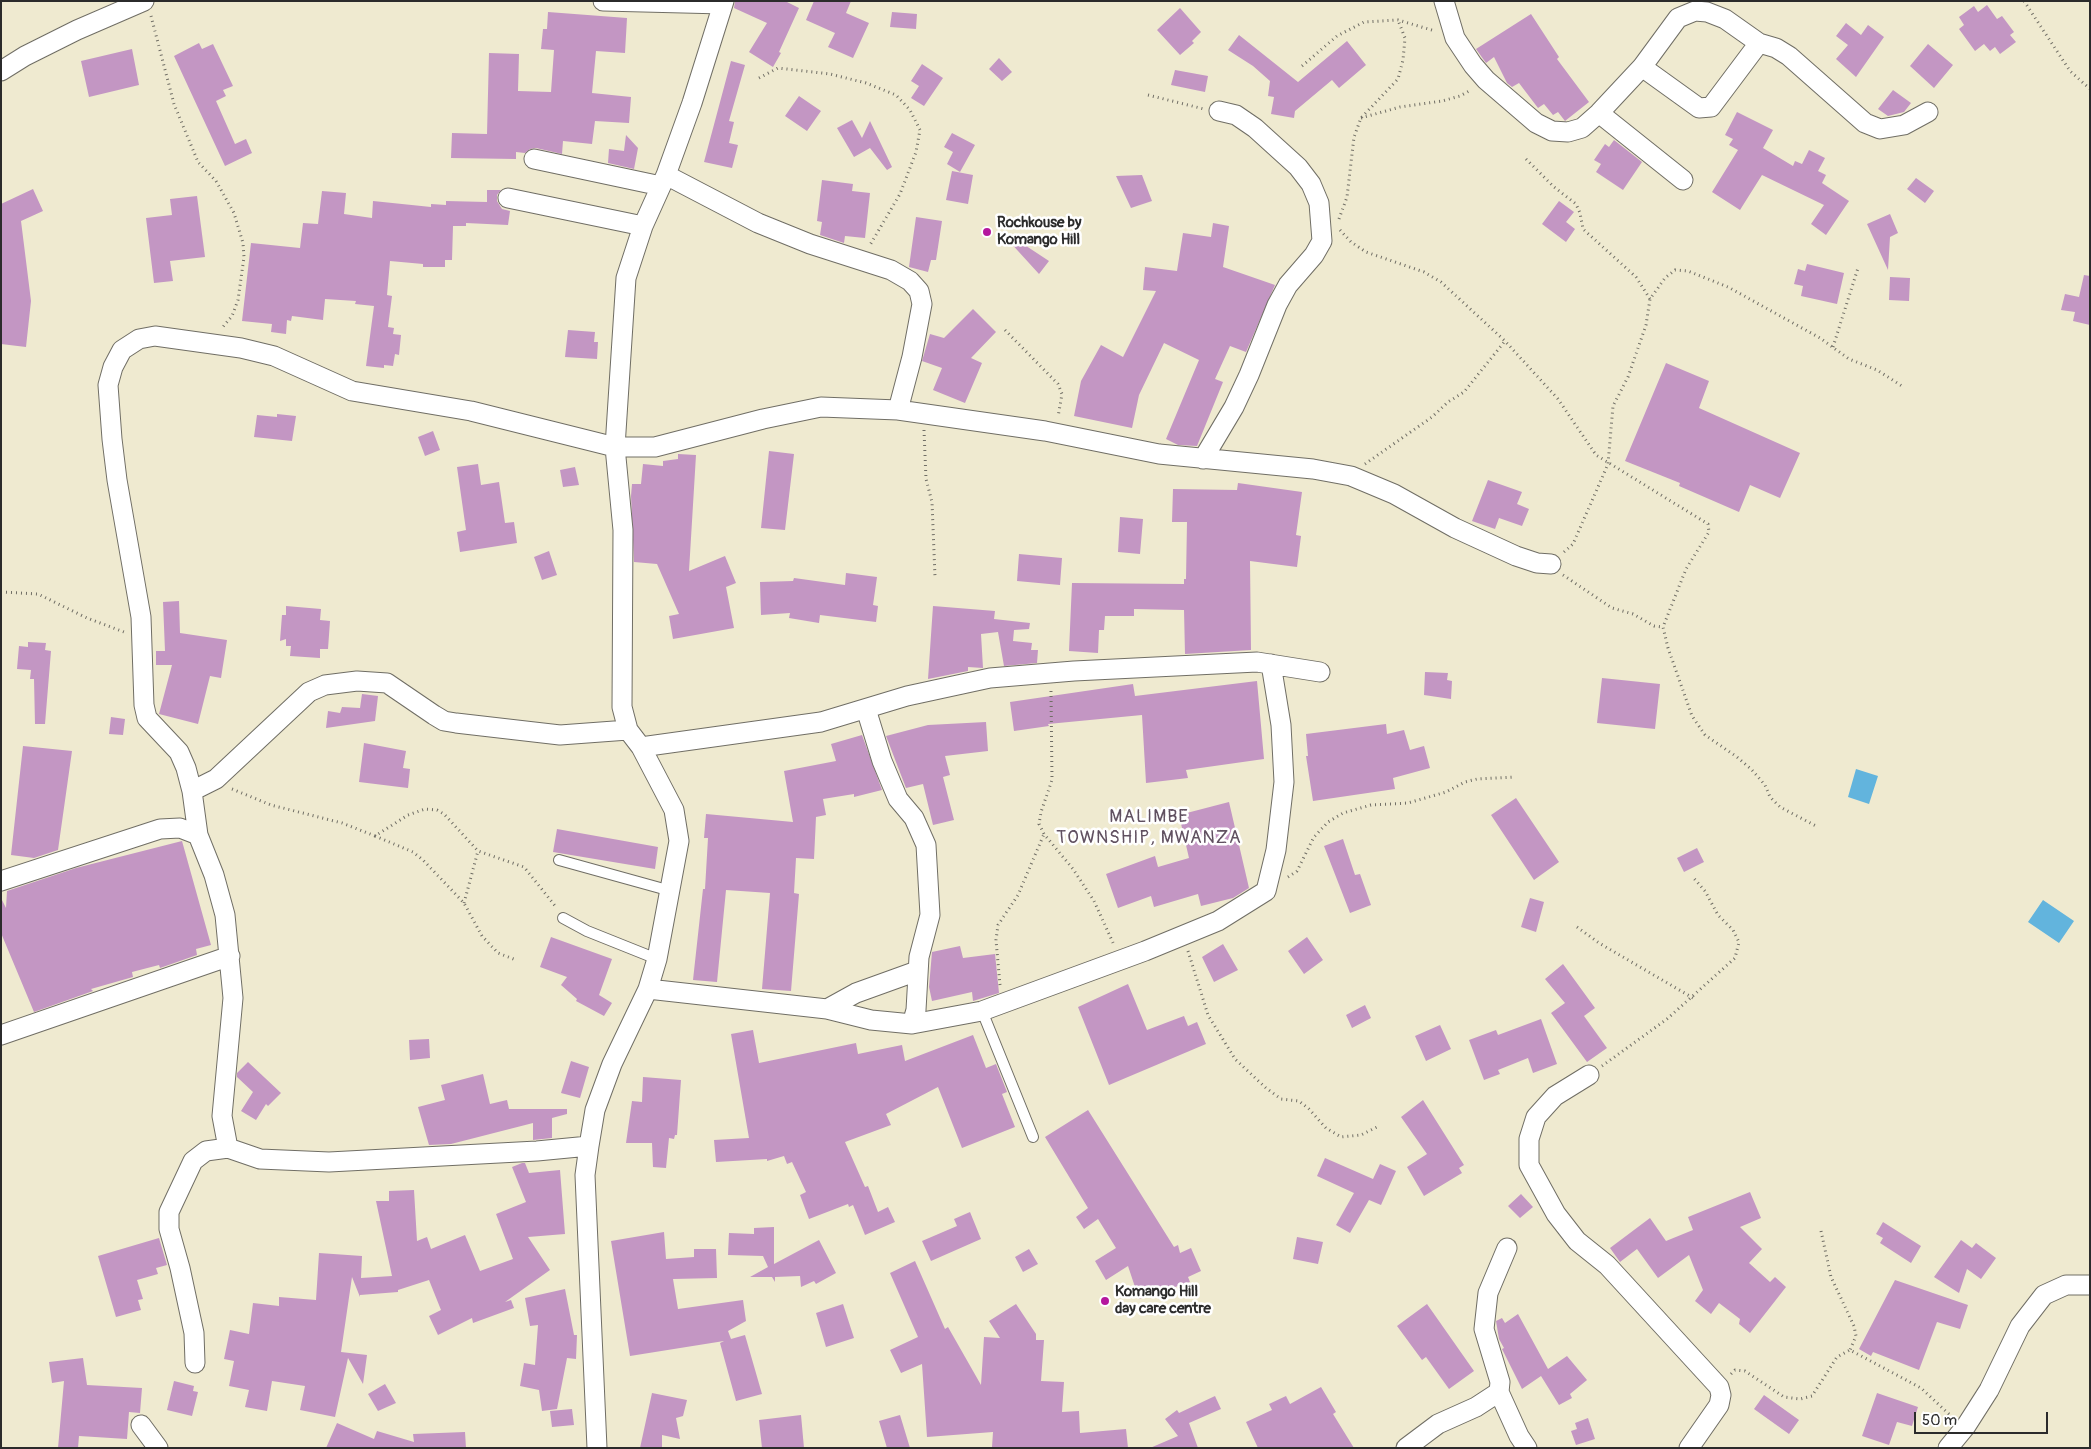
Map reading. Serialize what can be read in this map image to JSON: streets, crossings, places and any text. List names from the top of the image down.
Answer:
{
  "districts": ["MALIMBE TOWNSHIP, MWANZA"],
  "places": ["Rochkouse by Komango Hill", "Komango Hill day care centre"],
  "scale_bar": "50 m"
}
